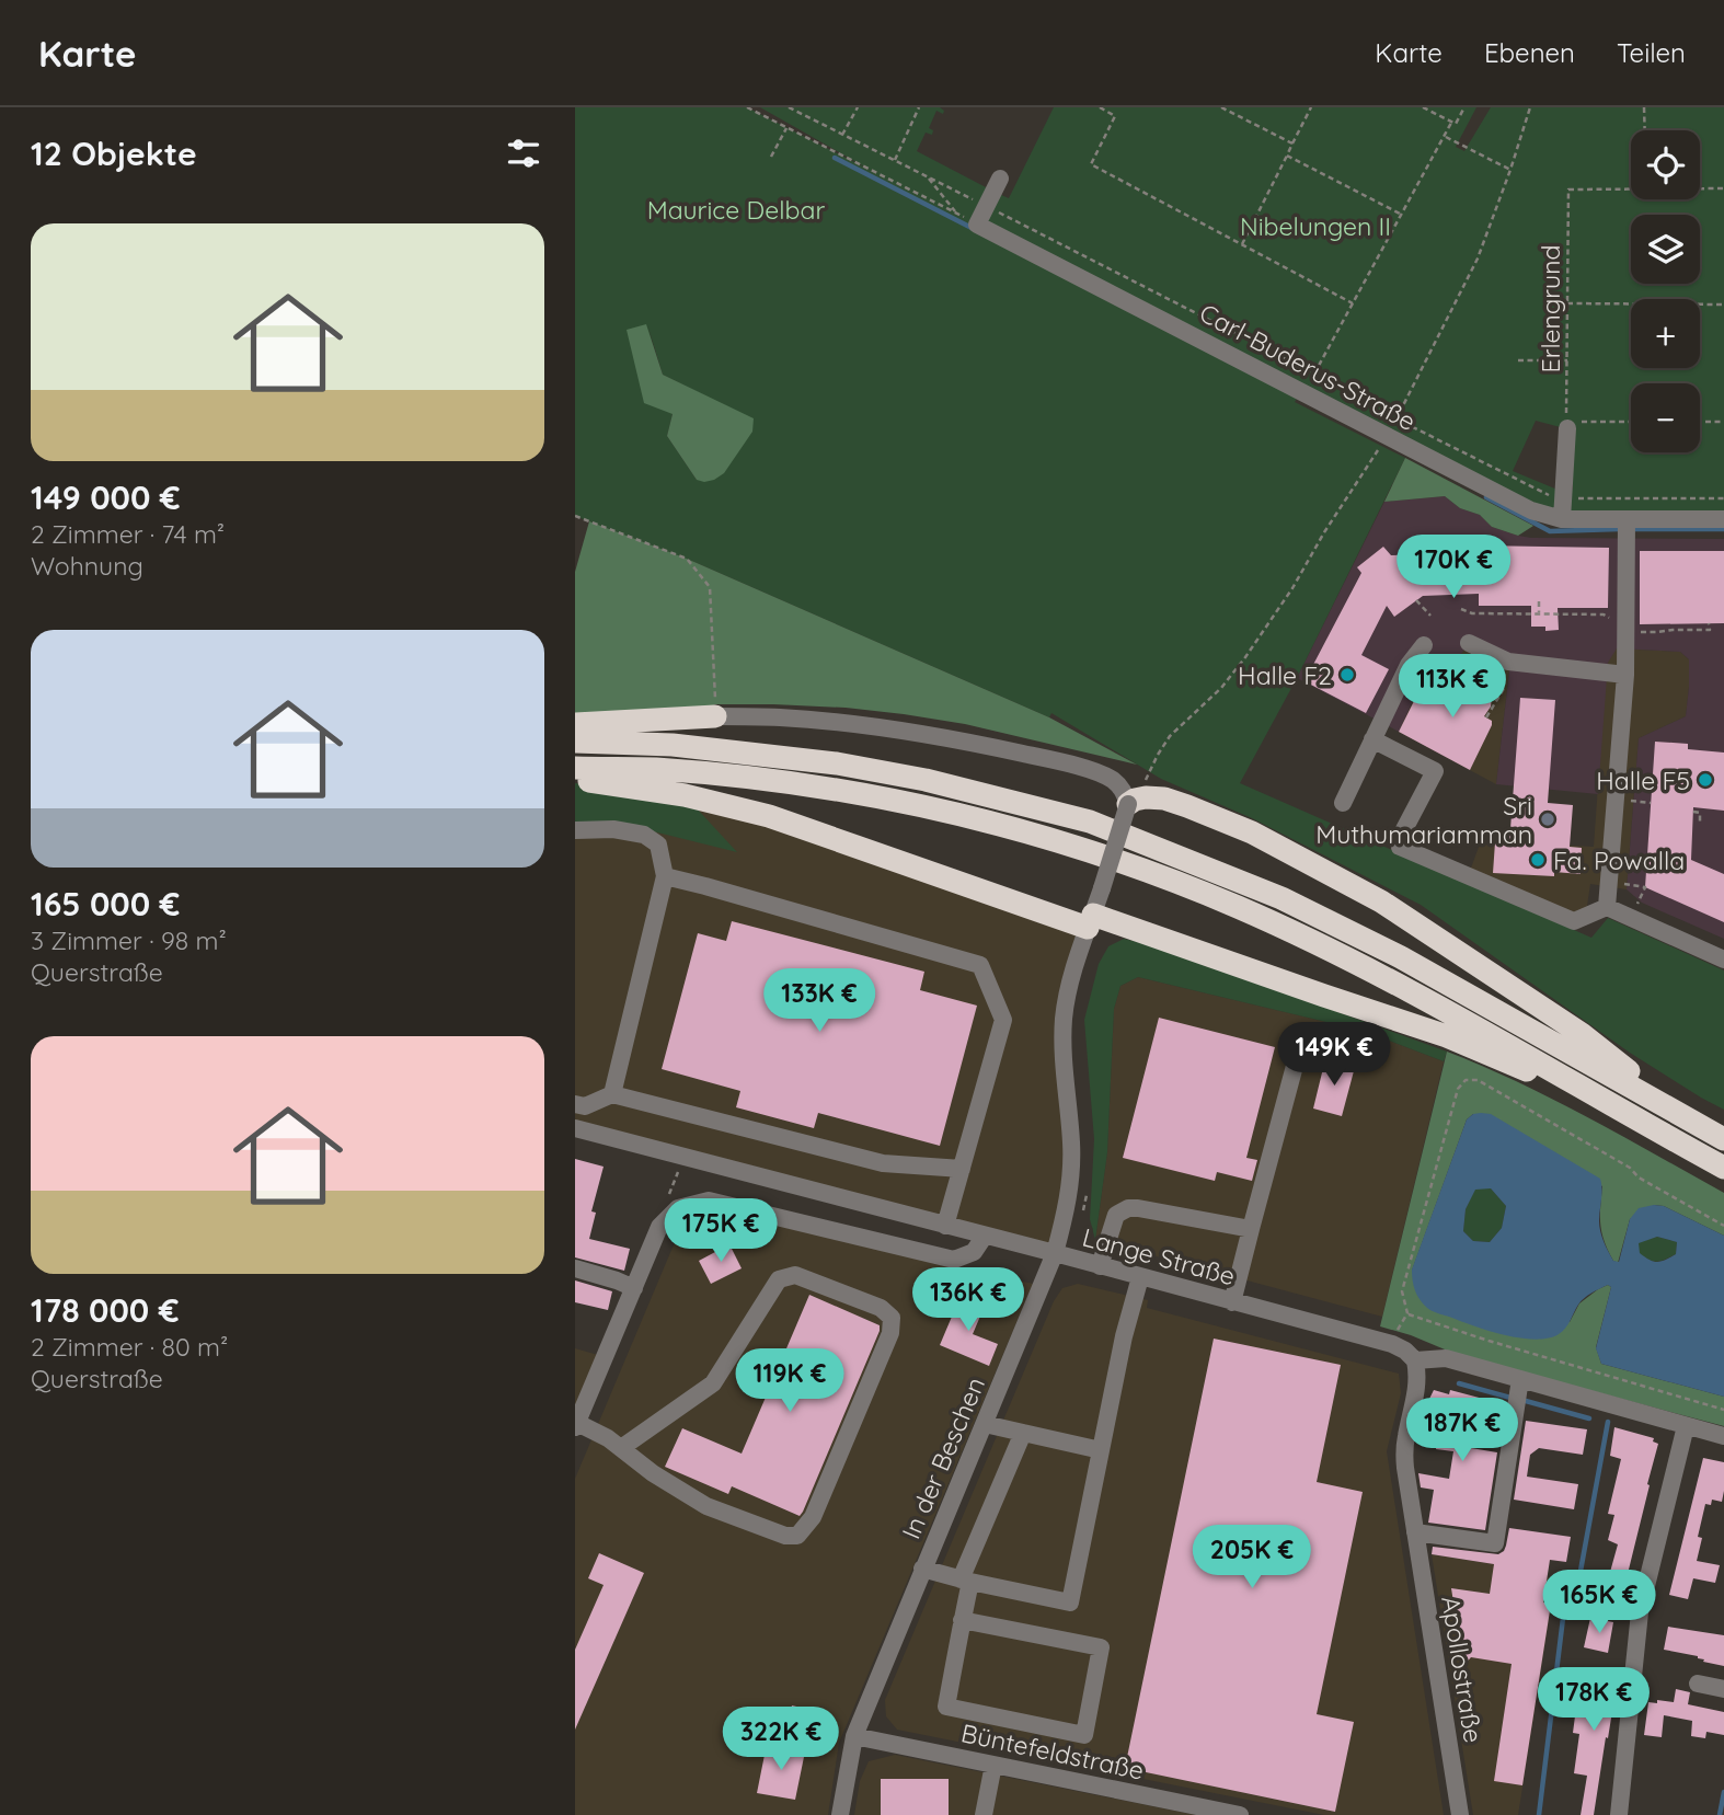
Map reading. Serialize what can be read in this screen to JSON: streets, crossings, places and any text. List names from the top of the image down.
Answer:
{
  "streets": {
    "street": [
      "Carl-Buderus-Straße",
      "Lange Straße",
      "In der Beschen",
      "Apollostraße",
      "Büntefeldstraße"
    ],
    "path": ["Erlengrund"]
  },
  "crossings": [
    ["Lange Straße", "In der Beschen"],
    ["Lange Straße", "Apollostraße"],
    ["In der Beschen", "Büntefeldstraße"]
  ],
  "parks": ["Maurice Delbar", "Nibelungen II"],
  "places": [
    "Halle F2",
    "Halle F5",
    "Sri Muthumariamman",
    "Fa. Powalla"
  ],
  "page": {
    "header": "Karte",
    "nav": ["Karte", "Ebenen", "Teilen"],
    "heading": "12 Objekte",
    "map_buttons": ["+", "−"],
    "list": [
      {
        "name": "149 000 €",
        "note": "2 Zimmer · 74 m² · Wohnung"
      },
      {
        "name": "165 000 €",
        "note": "3 Zimmer · 98 m² · Querstraße"
      },
      {
        "name": "178 000 €",
        "note": "2 Zimmer · 80 m² · Querstraße"
      }
    ],
    "price": [
      "170K €",
      "113K €",
      "133K €",
      "149K €",
      "175K €",
      "136K €",
      "119K €",
      "187K €",
      "205K €",
      "165K €",
      "178K €",
      "322K €"
    ]
  }
}
